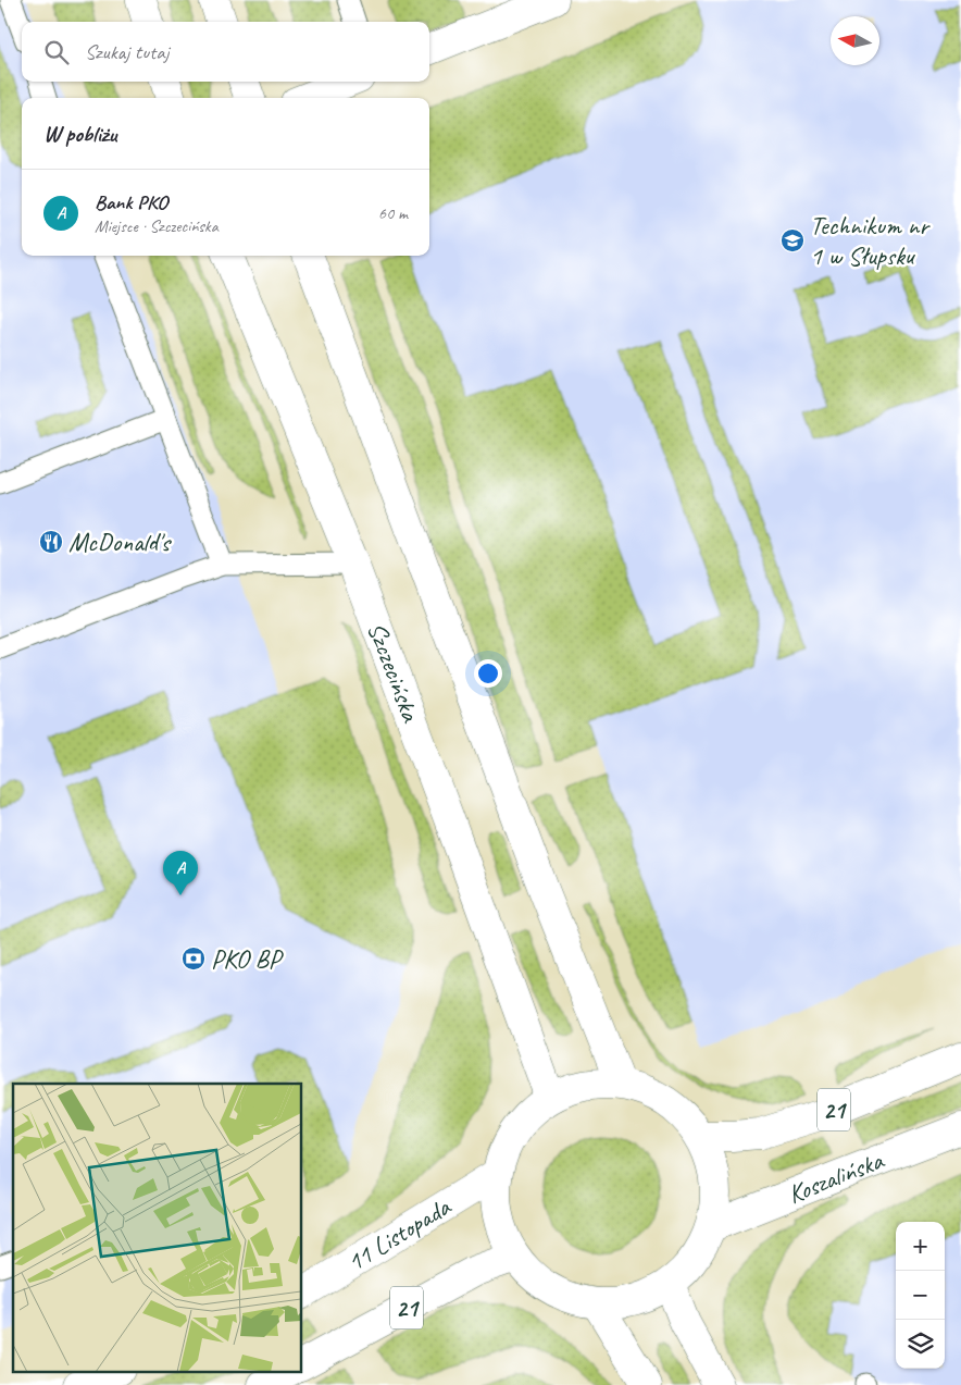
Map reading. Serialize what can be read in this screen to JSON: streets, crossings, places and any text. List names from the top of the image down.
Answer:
{
  "streets": {
    "street": [
      "Szczecińska",
      "21",
      "Koszalińska",
      "11 Listopada"
    ]
  },
  "places": {
    "school or university": ["Technikum nr 1 w Słupsku"],
    "restaurant": ["McDonald's"],
    "bank": ["PKO BP"]
  },
  "north": "left",
  "page": {
    "search": "Szukaj tutaj",
    "heading": "W pobliżu",
    "list": [
      {
        "mark": "A",
        "name": "Bank PKO",
        "note": "Miejsce · Szczecińska",
        "value": "60 m"
      }
    ],
    "pins": "A",
    "map_buttons": ["+", "−"]
  }
}
